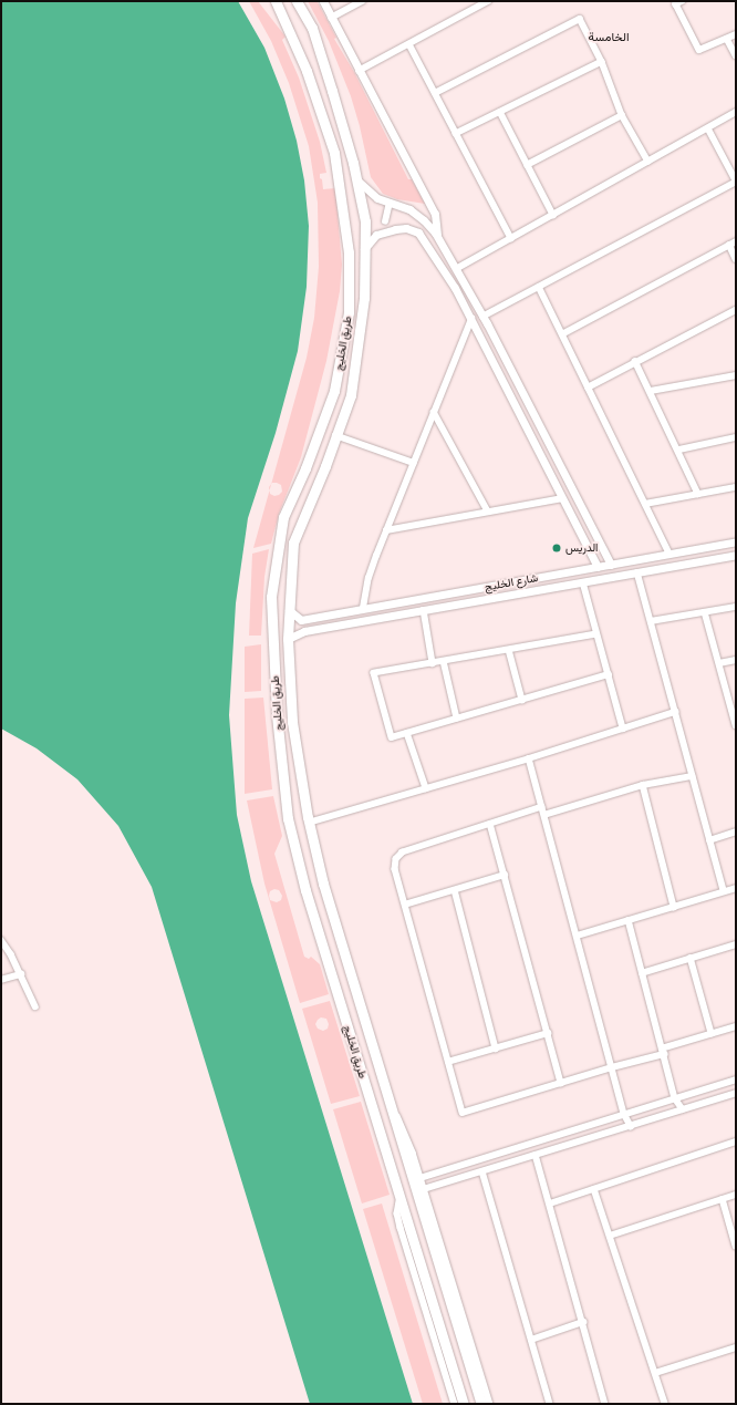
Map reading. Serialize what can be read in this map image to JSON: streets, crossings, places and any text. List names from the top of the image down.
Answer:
{
  "streets": {
    "main road": ["طريق الخليج"],
    "street": ["شارع الخليج"]
  },
  "crossings": [
    ["طريق الخليج", "شارع الخليج"]
  ],
  "districts": ["الخامسة"],
  "places": ["الدريس"]
}
